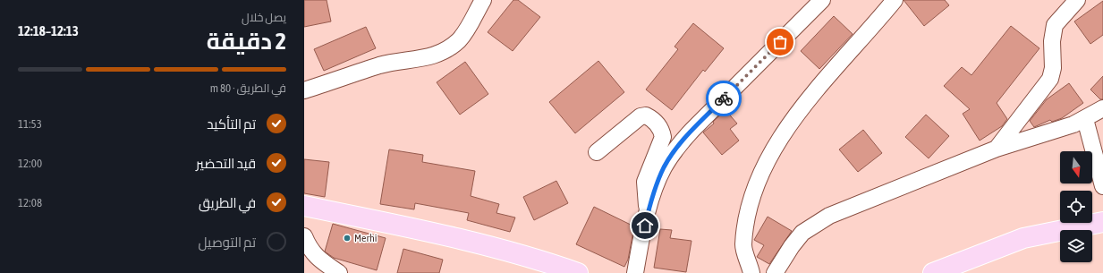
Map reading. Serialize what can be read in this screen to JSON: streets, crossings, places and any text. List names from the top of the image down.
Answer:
{
  "places": ["Merhi"],
  "north": "bottom",
  "page": {
    "heading": ["2 دقيقة", "يصل خلال", "12:13–12:18"],
    "bar": "في الطريق · 80 m",
    "list": [
      ["تم التأكيد", "11:53"],
      ["قيد التحضير", "12:00"],
      ["في الطريق", "12:08"],
      "تم التوصيل"
    ]
  }
}
